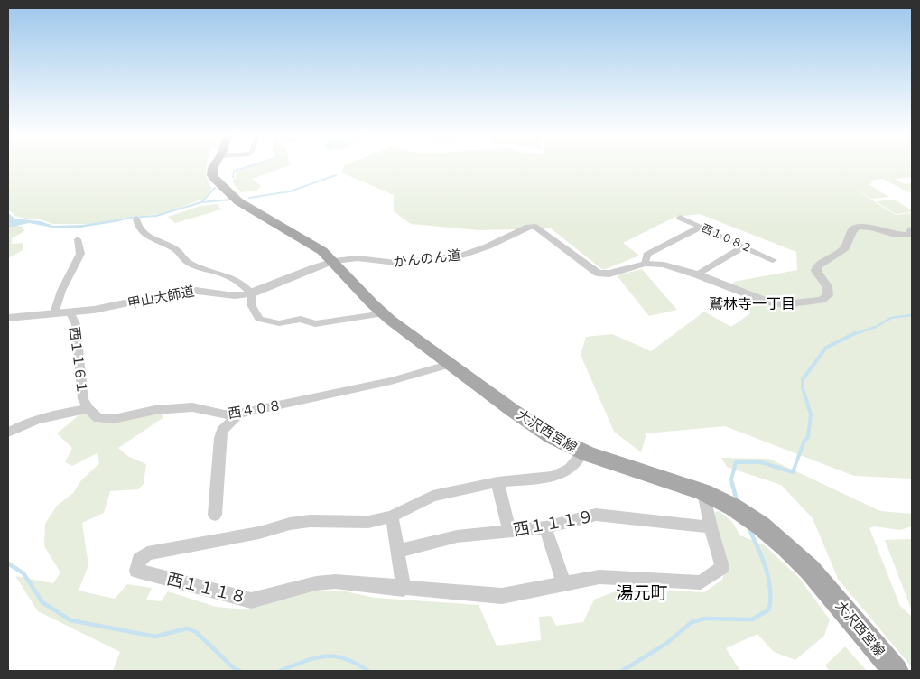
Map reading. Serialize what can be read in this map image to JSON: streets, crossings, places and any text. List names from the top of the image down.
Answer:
{
  "streets": {
    "main road": ["大沢西宮線"],
    "street": [
      "西１０８２",
      "かんのん道",
      "甲山大師道",
      "西１１６１",
      "西４０８",
      "西１１１９",
      "西１１１８"
    ]
  },
  "crossings": [
    ["かんのん道", "甲山大師道"],
    ["かんのん道", "大沢西宮線"],
    ["甲山大師道", "西１１６１"],
    ["甲山大師道", "大沢西宮線"],
    ["西１１６１", "西４０８"],
    ["西４０８", "大沢西宮線"],
    ["大沢西宮線", "西１１１８"],
    ["西１１１９", "西１１１８"]
  ],
  "districts": ["鷲林寺一丁目", "湯元町"]
}
